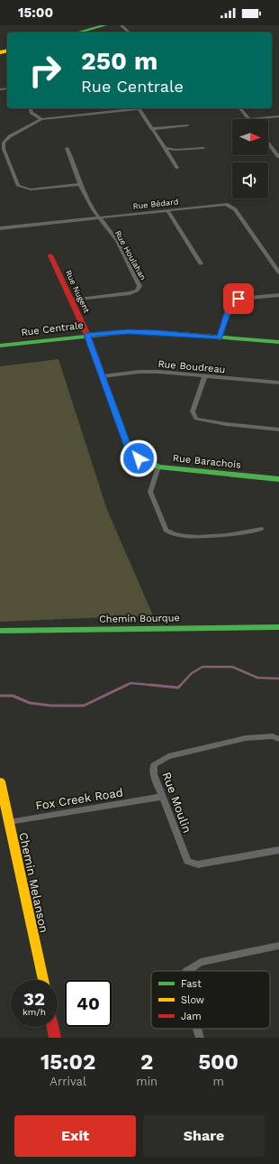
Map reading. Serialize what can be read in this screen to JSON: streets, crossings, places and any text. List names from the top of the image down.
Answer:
{
  "streets": {
    "street": [
      "Rue Bédard",
      "Rue Houlahan",
      "Rue Nugent",
      "Rue Centrale",
      "Rue Boudreau",
      "Rue Barachois",
      "Chemin Bourque",
      "Fox Creek Road",
      "Rue Moulin",
      "Chemin Melanson"
    ]
  },
  "crossings": [
    ["Rue Bédard", "Rue Houlahan"],
    ["Rue Houlahan", "Rue Nugent"],
    ["Rue Nugent", "Rue Centrale"],
    ["Rue Nugent", "Rue Barachois"],
    ["Rue Centrale", "Rue Barachois"],
    ["Rue Boudreau", "Rue Barachois"],
    ["Fox Creek Road", "Rue Moulin"],
    ["Fox Creek Road", "Chemin Melanson"]
  ],
  "legend": ["Fast", "Slow", "Jam"],
  "north": "right",
  "page": {
    "status": "15:00",
    "turn": ["250 m", "Rue Centrale"],
    "speed": "32 km/h",
    "limit": "40",
    "eta": [
      "15:02",
      "Arrival",
      "2",
      "min",
      "500",
      "m"
    ],
    "buttons": ["Exit", "Share"]
  }
}
